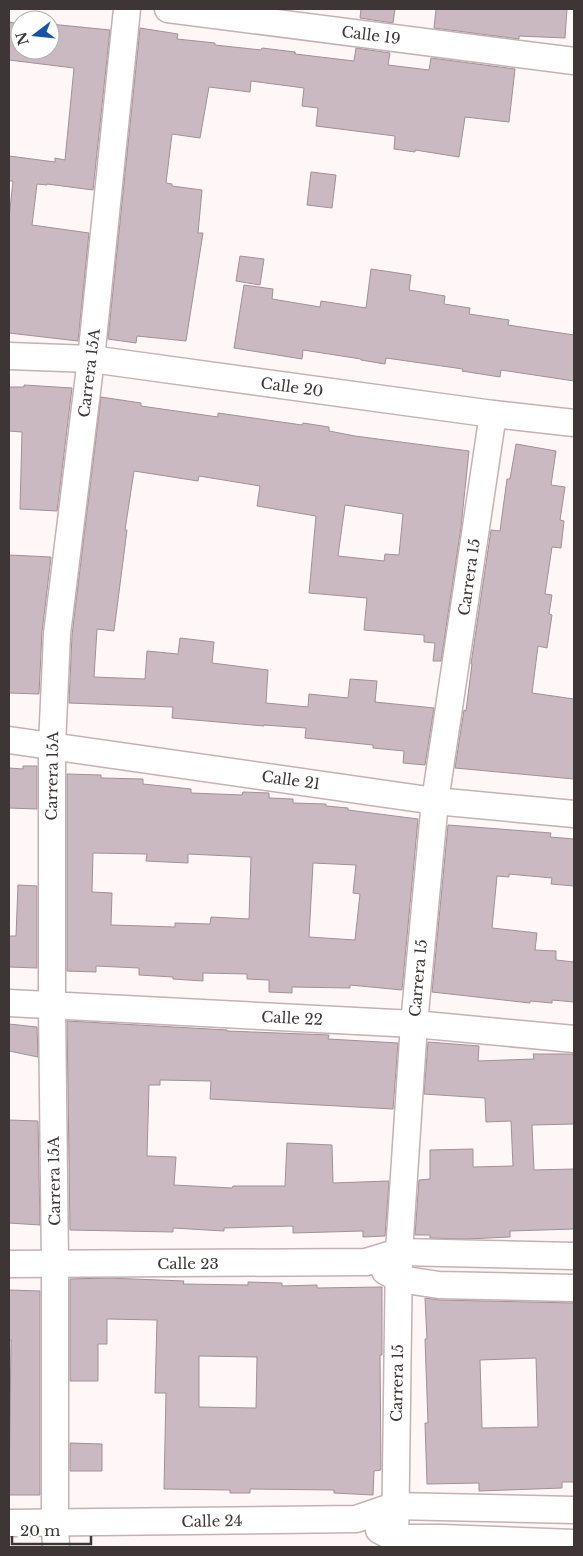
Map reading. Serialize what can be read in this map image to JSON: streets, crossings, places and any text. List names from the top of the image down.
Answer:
{
  "streets": {
    "street": [
      "Calle 19",
      "Carrera 15A",
      "Calle 20",
      "Carrera 15",
      "Calle 21",
      "Calle 22",
      "Calle 23",
      "Calle 24"
    ]
  },
  "crossings": [
    ["Carrera 15A", "Calle 20"],
    ["Carrera 15A", "Calle 21"],
    ["Carrera 15A", "Calle 22"],
    ["Carrera 15A", "Calle 23"],
    ["Carrera 15A", "Calle 24"],
    ["Calle 20", "Carrera 15"],
    ["Carrera 15", "Calle 21"],
    ["Carrera 15", "Calle 22"],
    ["Carrera 15", "Calle 23"],
    ["Carrera 15", "Calle 24"]
  ],
  "scale_bar": "20 m",
  "north": "left"
}
